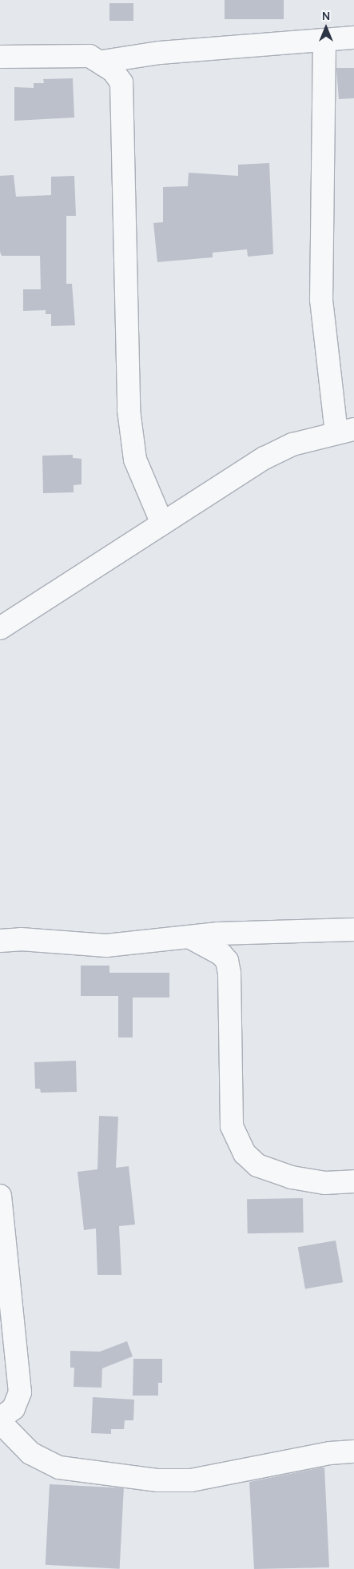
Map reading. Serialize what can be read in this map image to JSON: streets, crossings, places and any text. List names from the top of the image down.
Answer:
{
  "north": "top"
}
